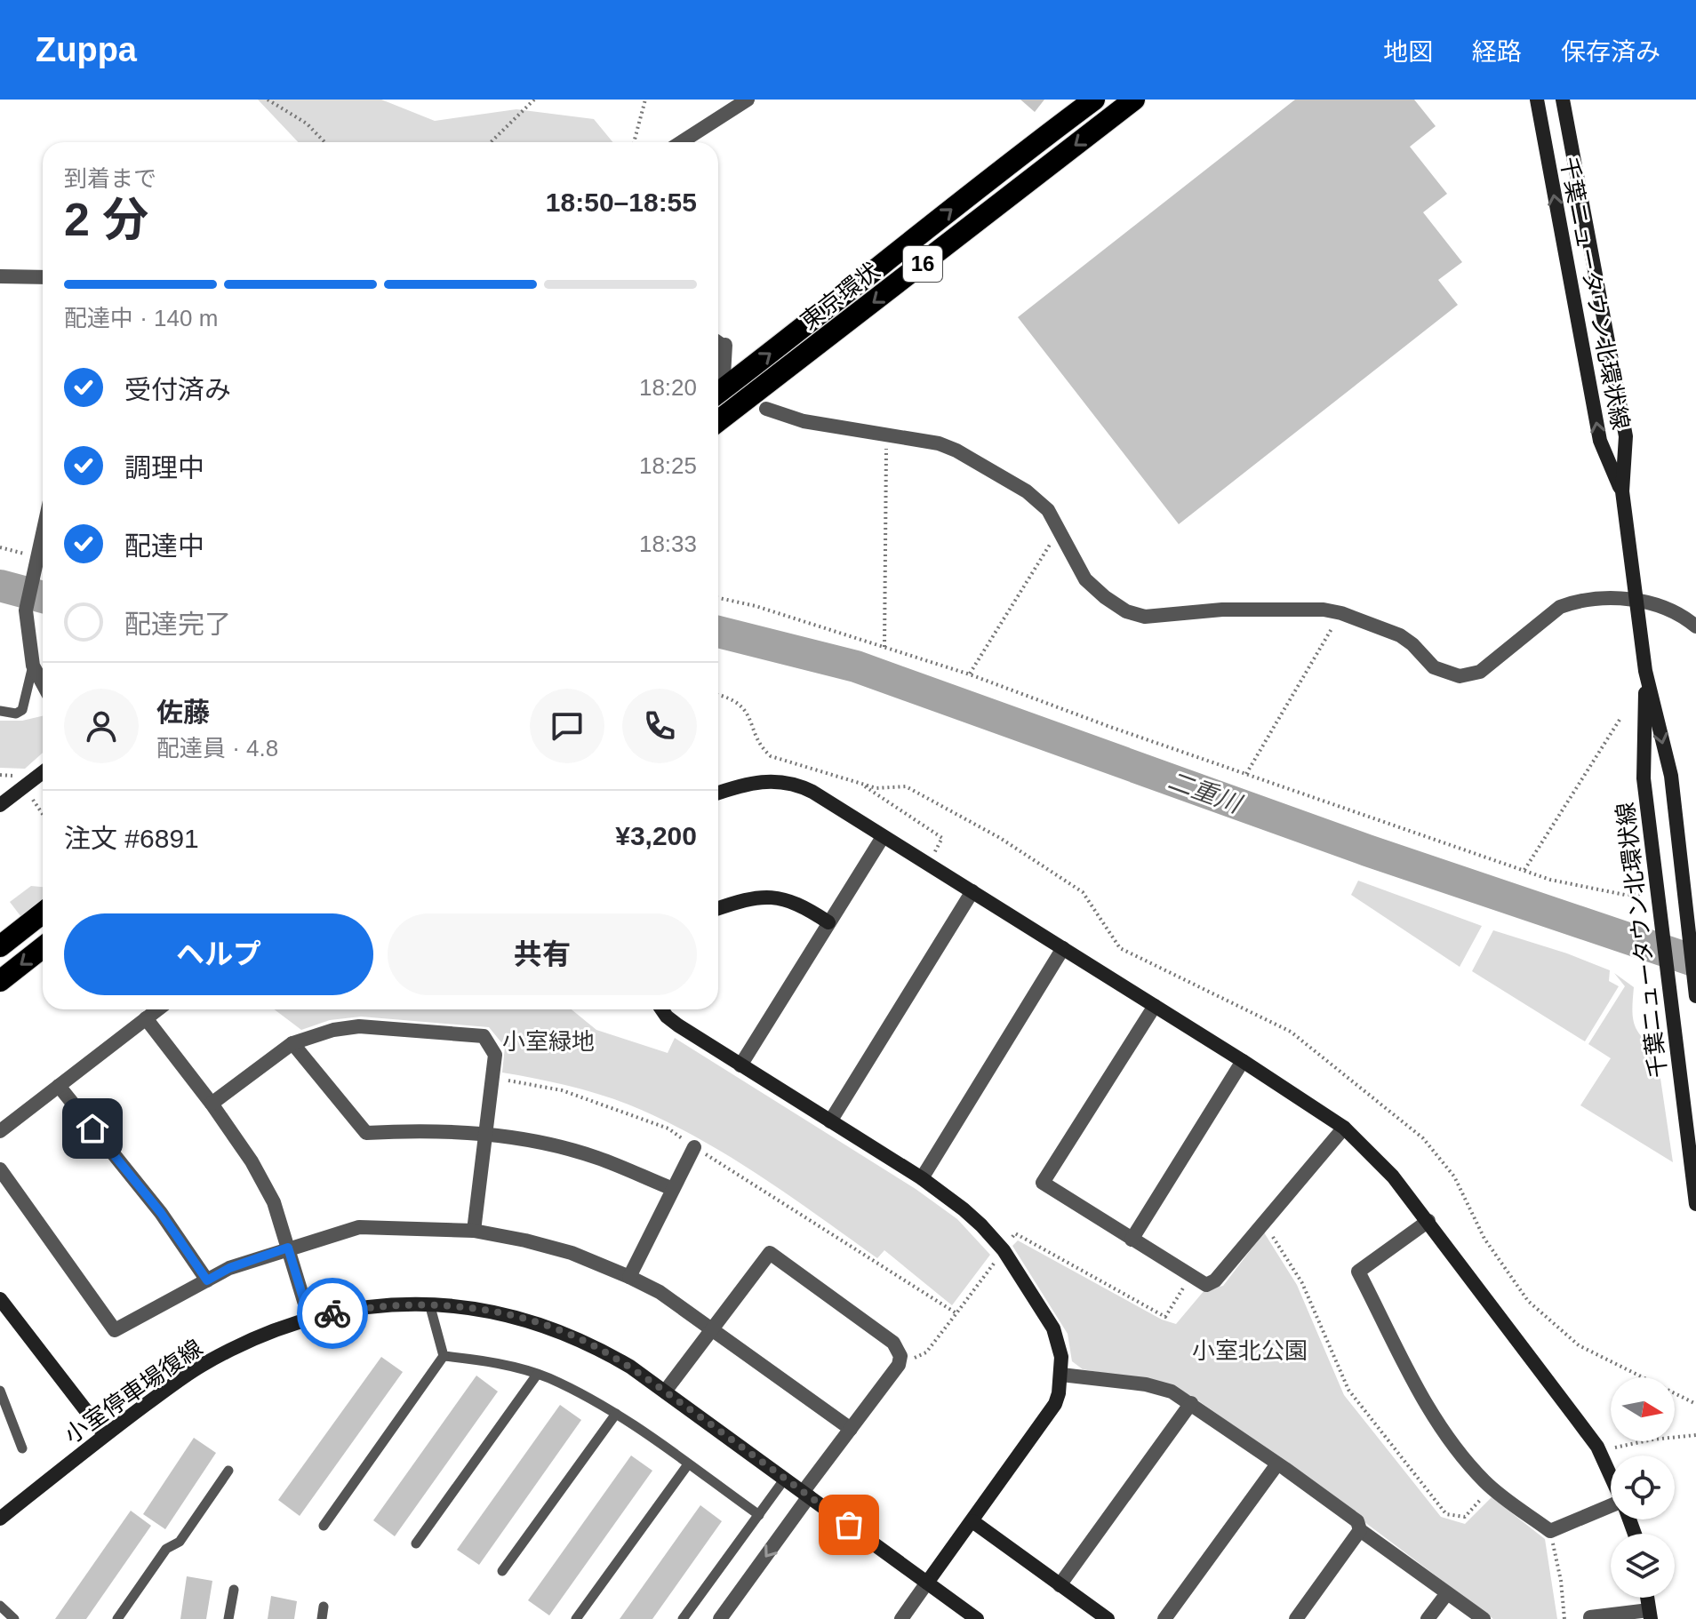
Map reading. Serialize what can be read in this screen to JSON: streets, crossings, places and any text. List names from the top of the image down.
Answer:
{
  "streets": {
    "highway": ["16", "東京環状"],
    "main road": ["千葉ニュータウン北環状線", "小室停車場復線"]
  },
  "water": ["二重川"],
  "parks": ["小室緑地", "小室北公園"],
  "north": "right",
  "page": {
    "header": "Zuppa",
    "nav": ["地図", "経路", "保存済み"],
    "heading": ["2 分", "到着まで", "18:50–18:55"],
    "panel": [
      "佐藤",
      "配達員 · 4.8",
      "注文 #6891",
      "¥3,200"
    ],
    "bar": "配達中 · 140 m",
    "list": [
      ["受付済み", "18:20"],
      ["調理中", "18:25"],
      ["配達中", "18:33"],
      "配達完了"
    ],
    "buttons": ["ヘルプ", "共有"]
  }
}
